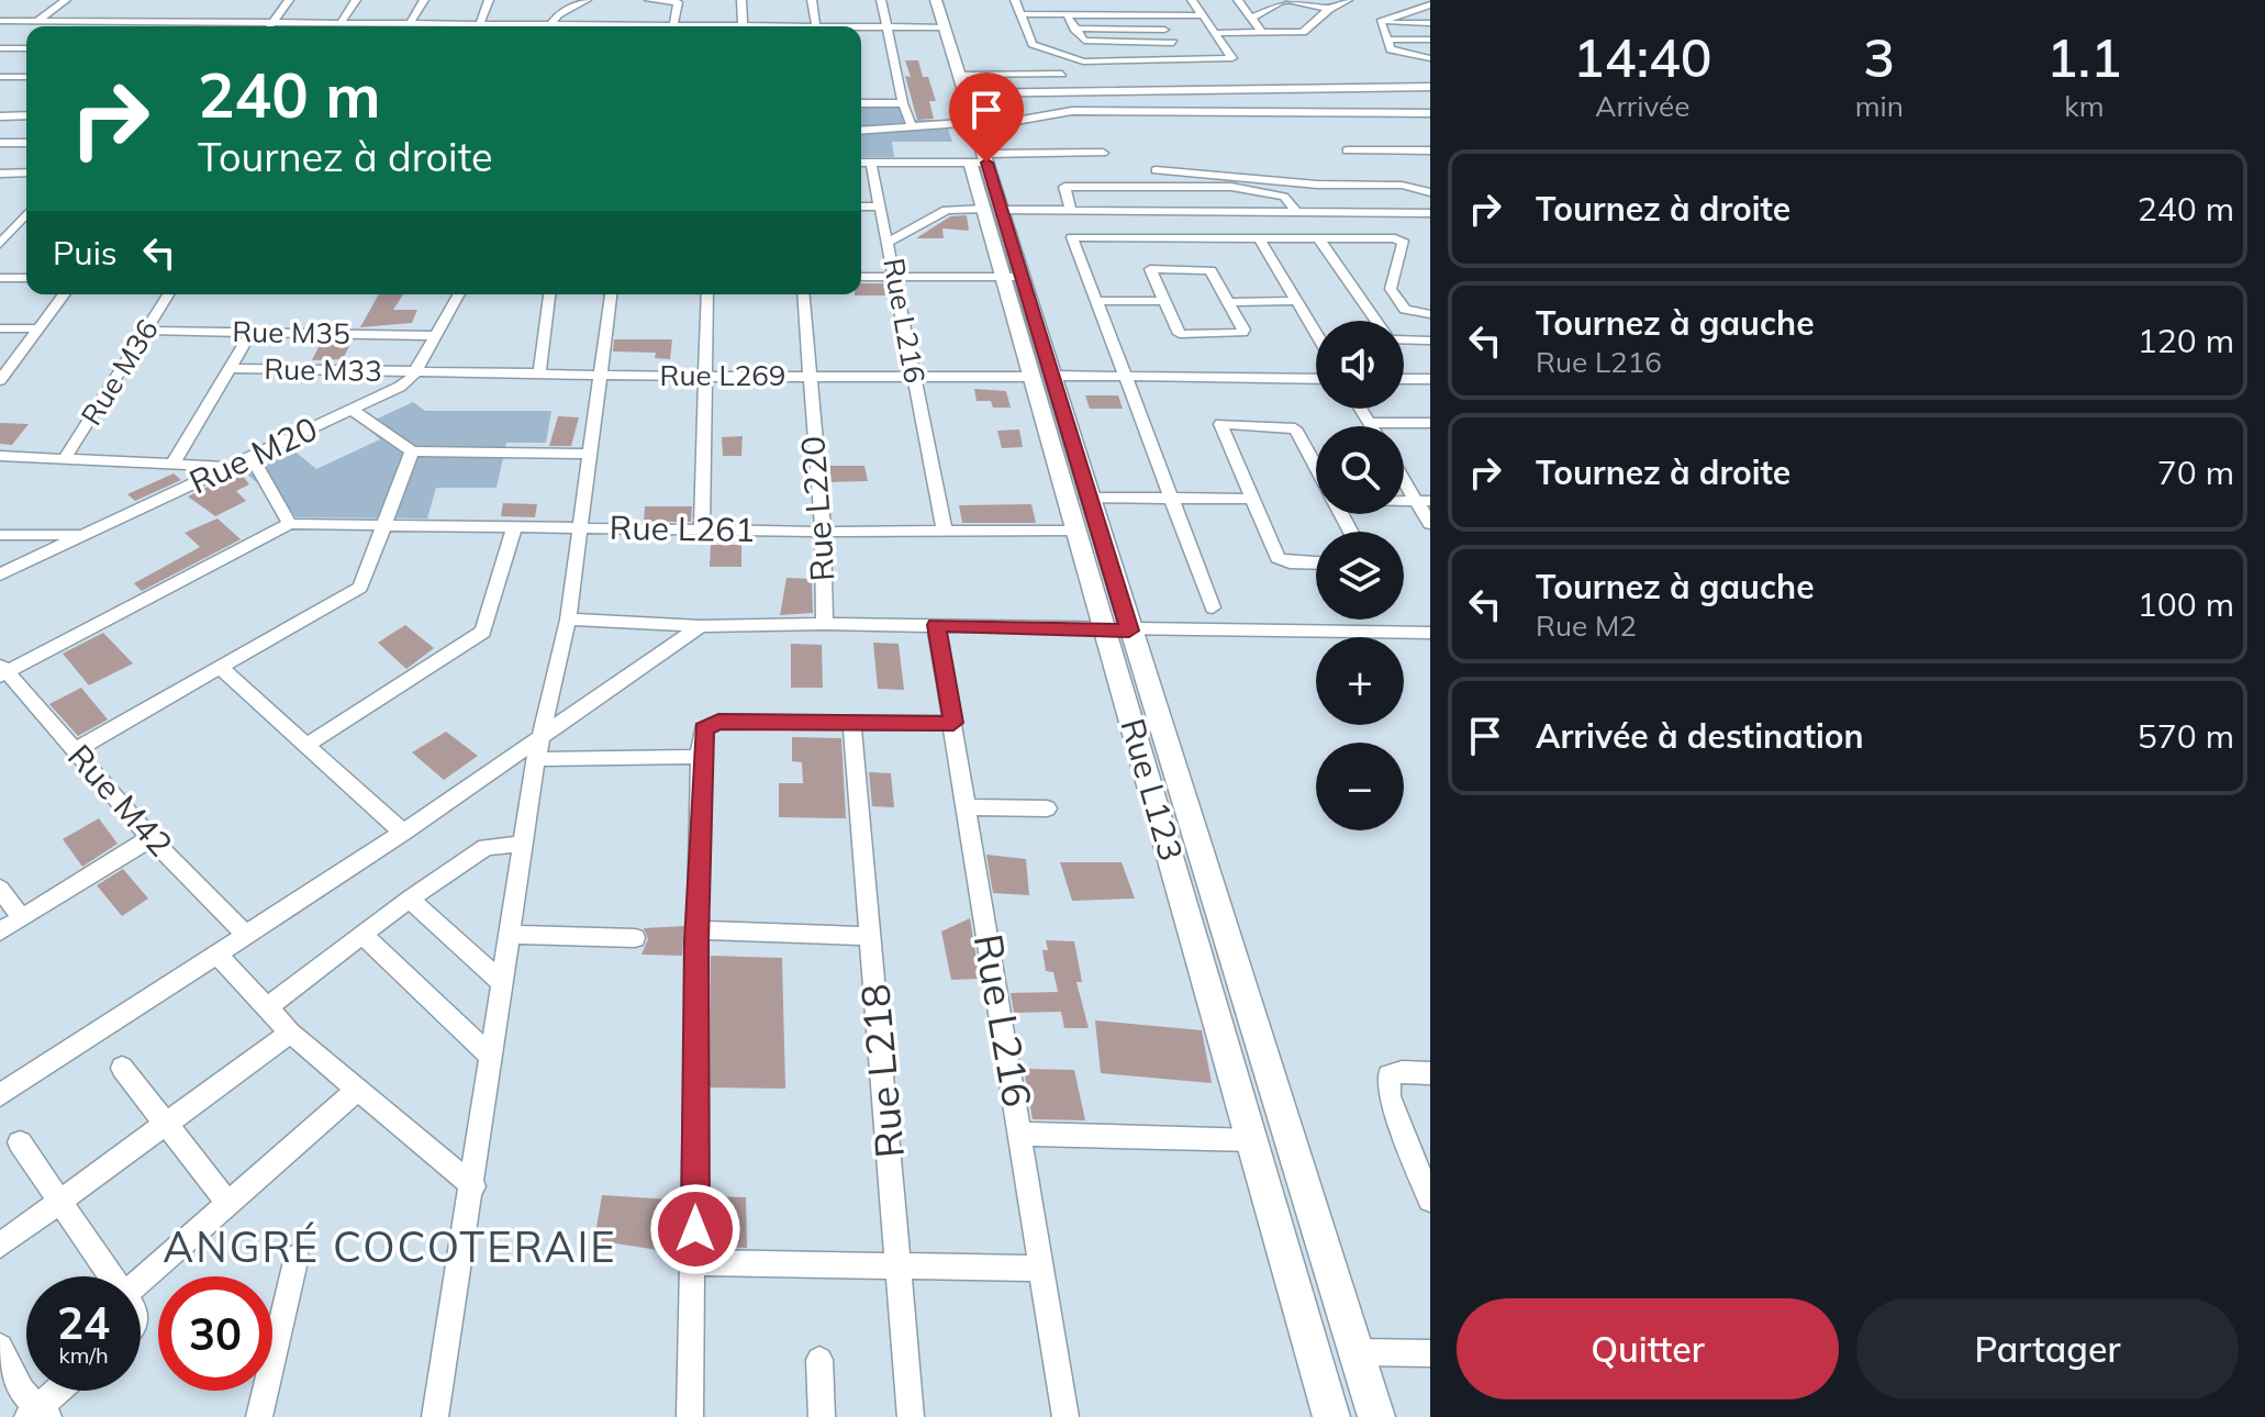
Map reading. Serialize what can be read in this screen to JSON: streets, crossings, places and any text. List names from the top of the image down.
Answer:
{
  "streets": {
    "main road": ["Rue L123"],
    "street": [
      "Rue L216",
      "Rue M35",
      "Rue M33",
      "Rue M36",
      "Rue L269",
      "Rue M20",
      "Rue L220",
      "Rue L261",
      "Rue M42",
      "Rue L218"
    ]
  },
  "crossings": [
    ["Rue L216", "Rue L269"],
    ["Rue L216", "Rue L261"],
    ["Rue M35", "Rue M36"],
    ["Rue M35", "Rue M20"],
    ["Rue M33", "Rue L269"],
    ["Rue M33", "Rue M20"],
    ["Rue L269", "Rue M20"],
    ["Rue L269", "Rue L220"],
    ["Rue L269", "Rue L123"],
    ["Rue L220", "Rue L261"],
    ["Rue L261", "Rue L123"]
  ],
  "districts": ["ANGRÉ COCOTERAIE"],
  "page": {
    "eta": [
      "14:40",
      "Arrivée",
      "3",
      "min",
      "1.1",
      "km"
    ],
    "turn": ["240 m", "Tournez à droite"],
    "list": [
      {
        "name": "Tournez à droite",
        "value": "240 m"
      },
      {
        "name": "Tournez à gauche",
        "note": "Rue L216",
        "value": "120 m"
      },
      {
        "name": "Tournez à droite",
        "value": "70 m"
      },
      {
        "name": "Tournez à gauche",
        "note": "Rue M2",
        "value": "100 m"
      },
      {
        "name": "Arrivée à destination",
        "value": "570 m"
      }
    ],
    "then": "Puis",
    "map_buttons": ["+", "−"],
    "speed": "24 km/h",
    "limit": "30",
    "buttons": ["Quitter", "Partager"]
  }
}
